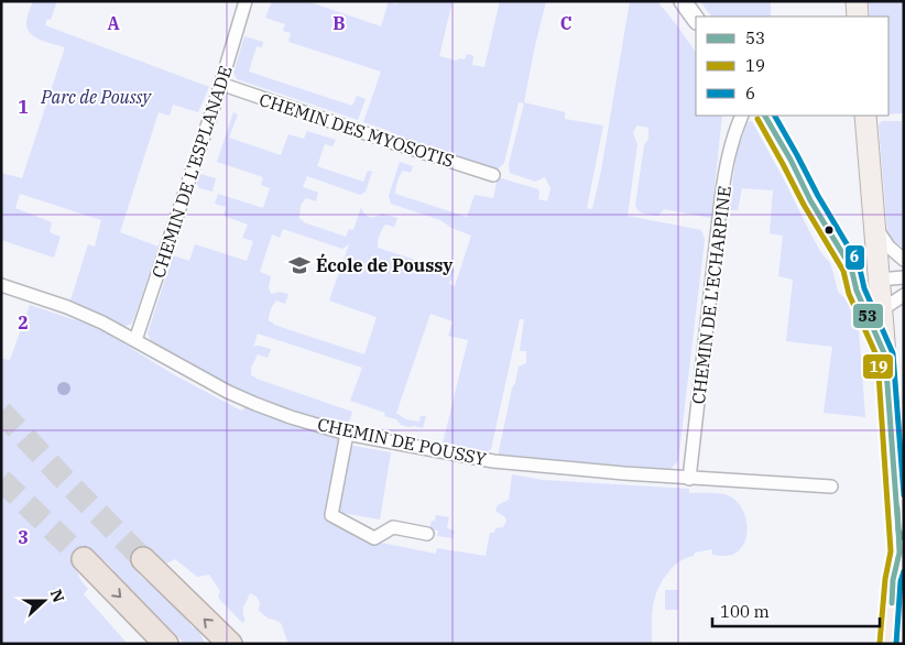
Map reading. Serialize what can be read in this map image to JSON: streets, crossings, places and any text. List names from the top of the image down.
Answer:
{
  "streets": {
    "street": [
      "CHEMIN DES MYOSOTIS",
      "CHEMIN DE L'ESPLANADE",
      "CHEMIN DE L'ECHARPINE",
      "CHEMIN DE POUSSY"
    ]
  },
  "crossings": [
    ["CHEMIN DES MYOSOTIS", "CHEMIN DE L'ESPLANADE"],
    ["CHEMIN DE L'ESPLANADE", "CHEMIN DE POUSSY"],
    ["CHEMIN DE L'ECHARPINE", "CHEMIN DE POUSSY"]
  ],
  "parks": ["Parc de Poussy"],
  "places": {
    "school or university": ["École de Poussy"]
  },
  "lines": ["transit line 53", "transit line 6", "transit line 19"],
  "legend": ["53", "19", "6"],
  "scale_bar": "100 m",
  "north": "right",
  "grid": {
    "columns": ["A", "B", "C"],
    "rows": ["1", "2", "3"]
  }
}
